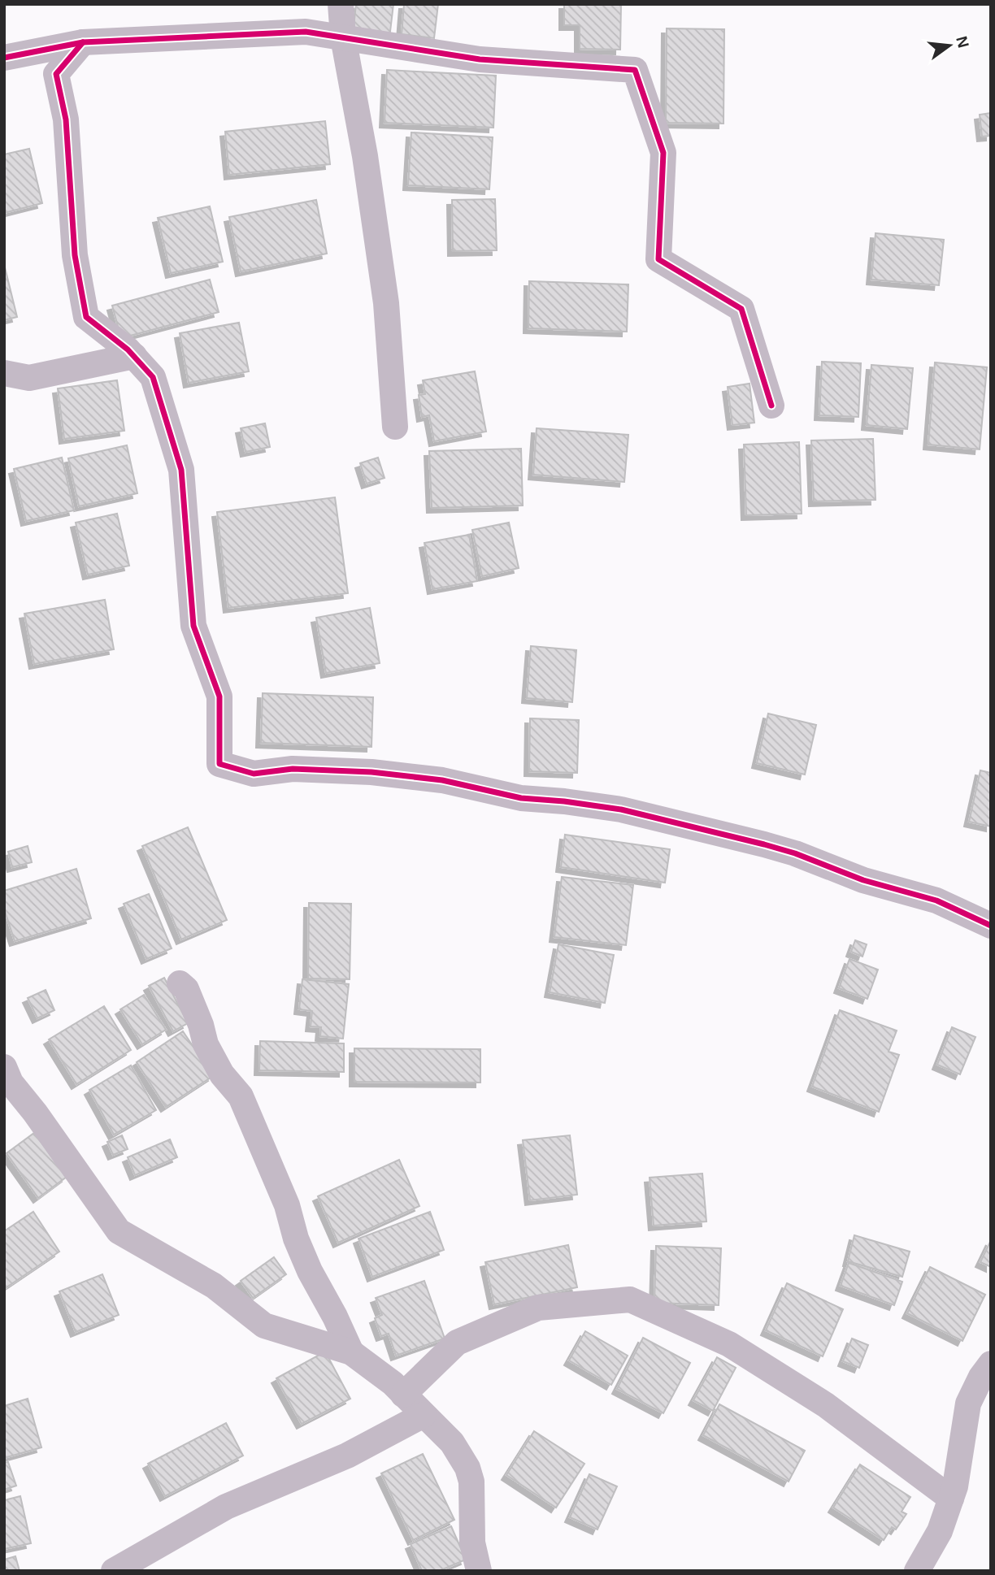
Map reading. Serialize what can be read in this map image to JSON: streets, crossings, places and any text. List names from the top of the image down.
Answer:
{
  "north": "right"
}
